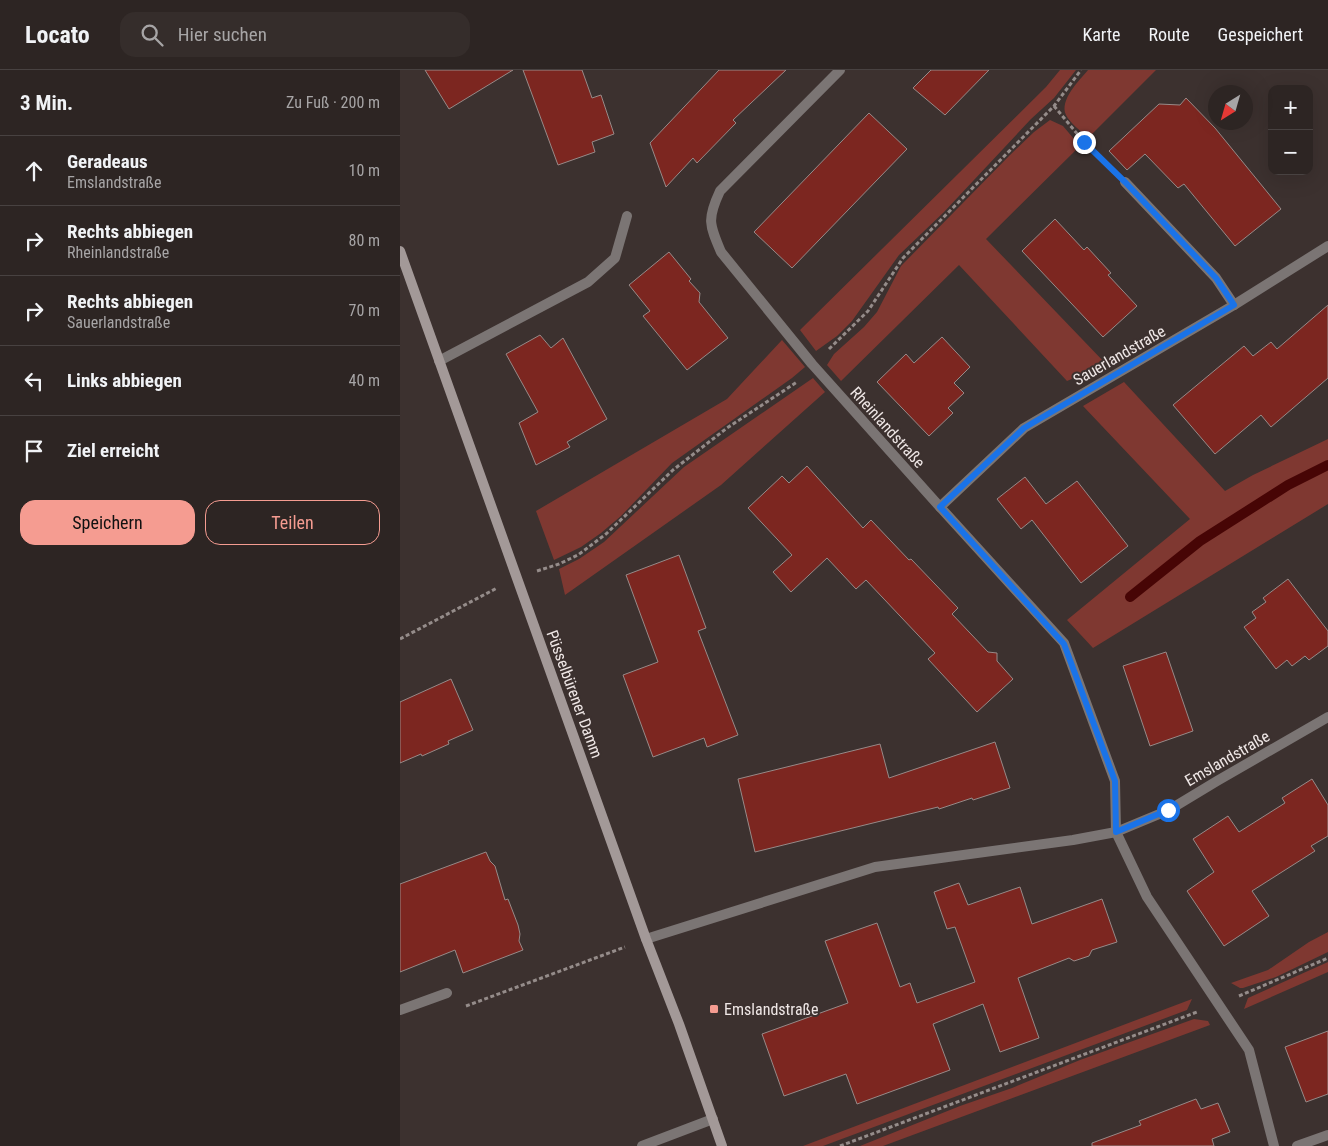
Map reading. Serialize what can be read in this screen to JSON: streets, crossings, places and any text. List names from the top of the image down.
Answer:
{
  "streets": {
    "main road": ["Püsselbürener Damm"],
    "street": ["Sauerlandstraße", "Rheinlandstraße", "Emslandstraße"]
  },
  "crossings": [
    ["Sauerlandstraße", "Rheinlandstraße"],
    ["Rheinlandstraße", "Emslandstraße"],
    ["Püsselbürener Damm", "Emslandstraße"]
  ],
  "places": {
    "transit": ["Emslandstraße"]
  },
  "north": "bottom left",
  "page": {
    "header": "Locato",
    "search": "Hier suchen",
    "nav": ["Karte", "Route", "Gespeichert"],
    "heading": ["3 Min.", "Zu Fuß · 200 m"],
    "map_buttons": ["+", "−"],
    "list": [
      ["Geradeaus", "Emslandstraße", "10 m"],
      ["Rechts abbiegen", "Rheinlandstraße", "80 m"],
      ["Rechts abbiegen", "Sauerlandstraße", "70 m"],
      ["Links abbiegen", "40 m"],
      "Ziel erreicht"
    ],
    "buttons": ["Speichern", "Teilen"]
  }
}
